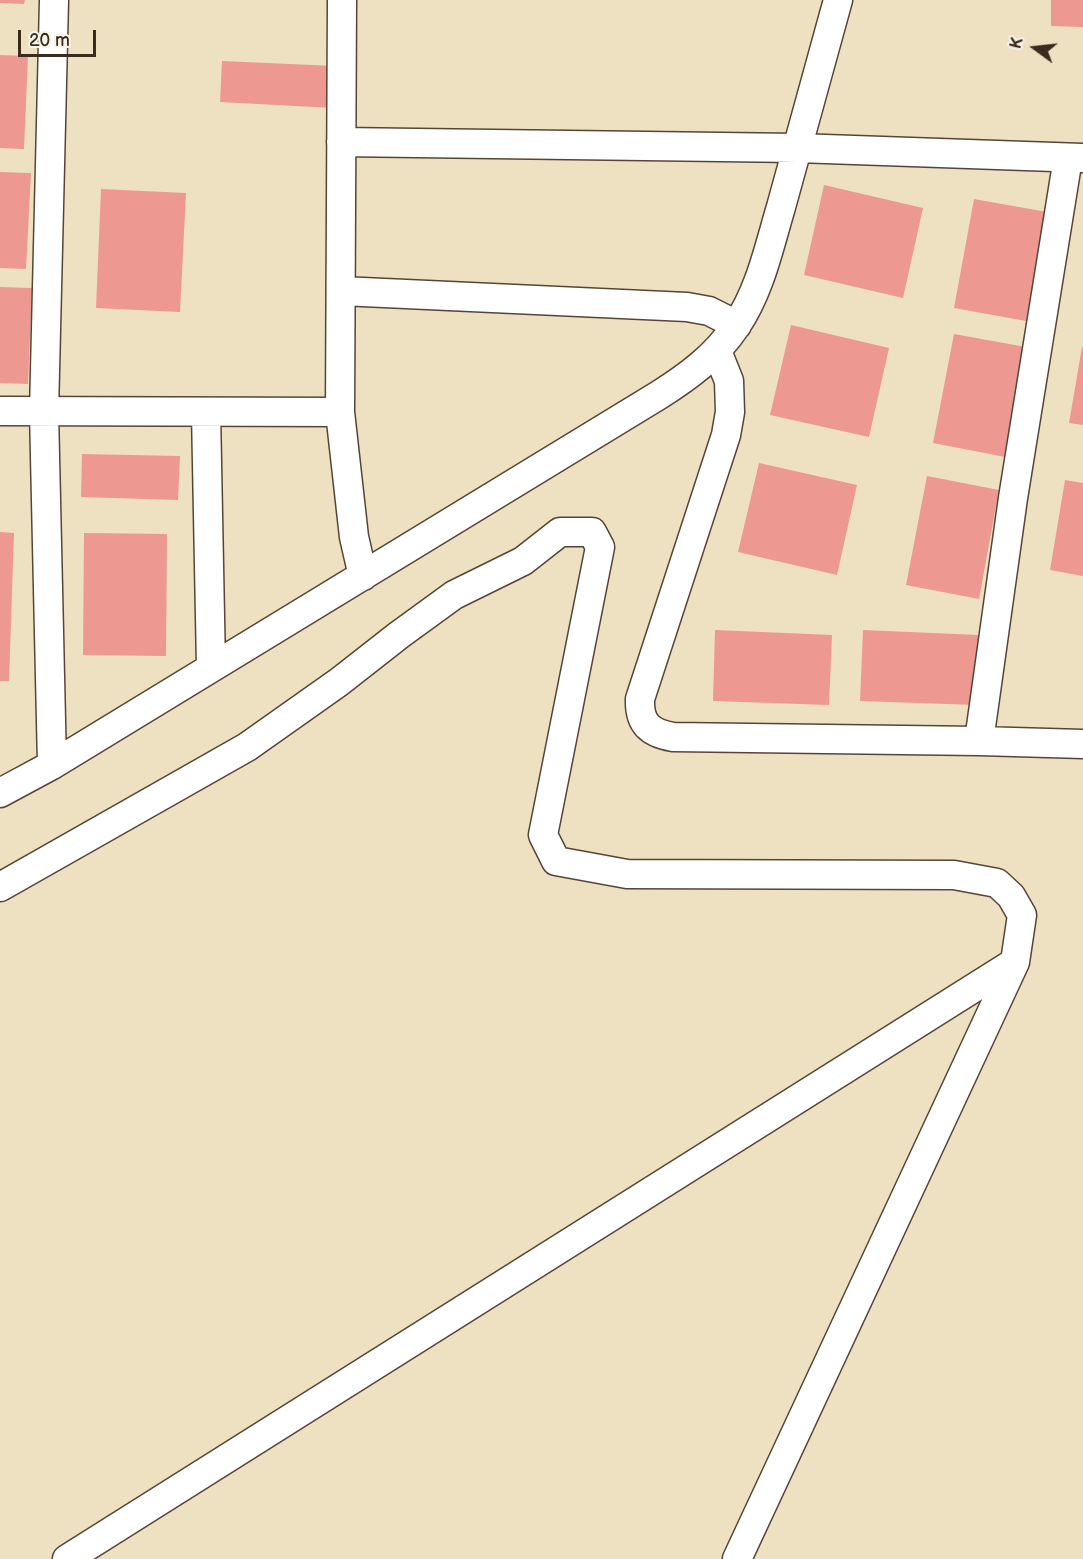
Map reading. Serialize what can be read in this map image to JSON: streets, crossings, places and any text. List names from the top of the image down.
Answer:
{
  "scale_bar": "20 m",
  "north": "left"
}
